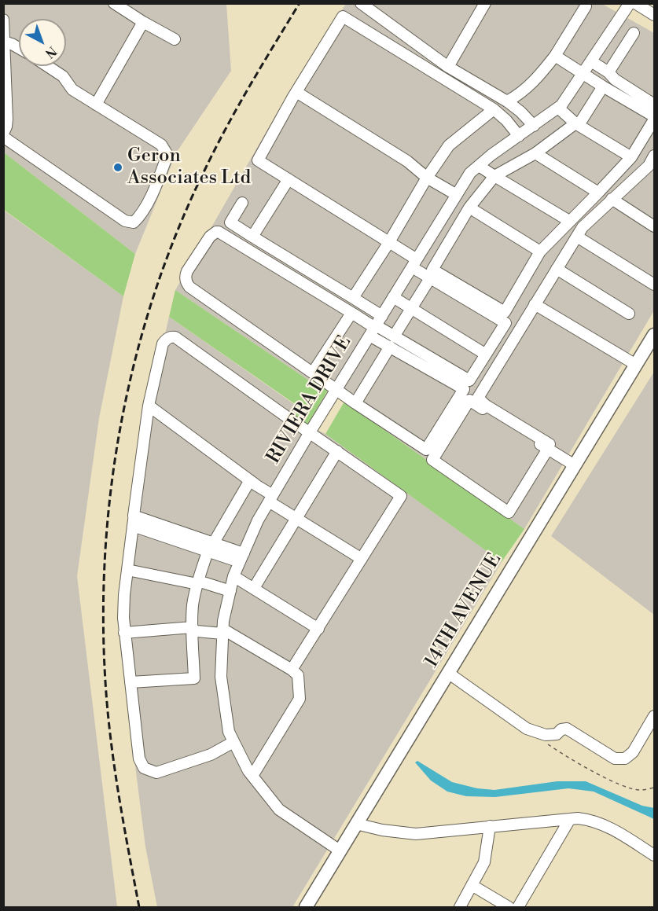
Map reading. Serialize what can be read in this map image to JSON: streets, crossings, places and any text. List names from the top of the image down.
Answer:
{
  "streets": {
    "main road": ["14TH AVENUE"],
    "street": ["RIVIERA DRIVE"]
  },
  "crossings": [
    ["RIVIERA DRIVE", "14TH AVENUE"]
  ],
  "places": ["Geron Associates Ltd"],
  "north": "bottom right"
}
